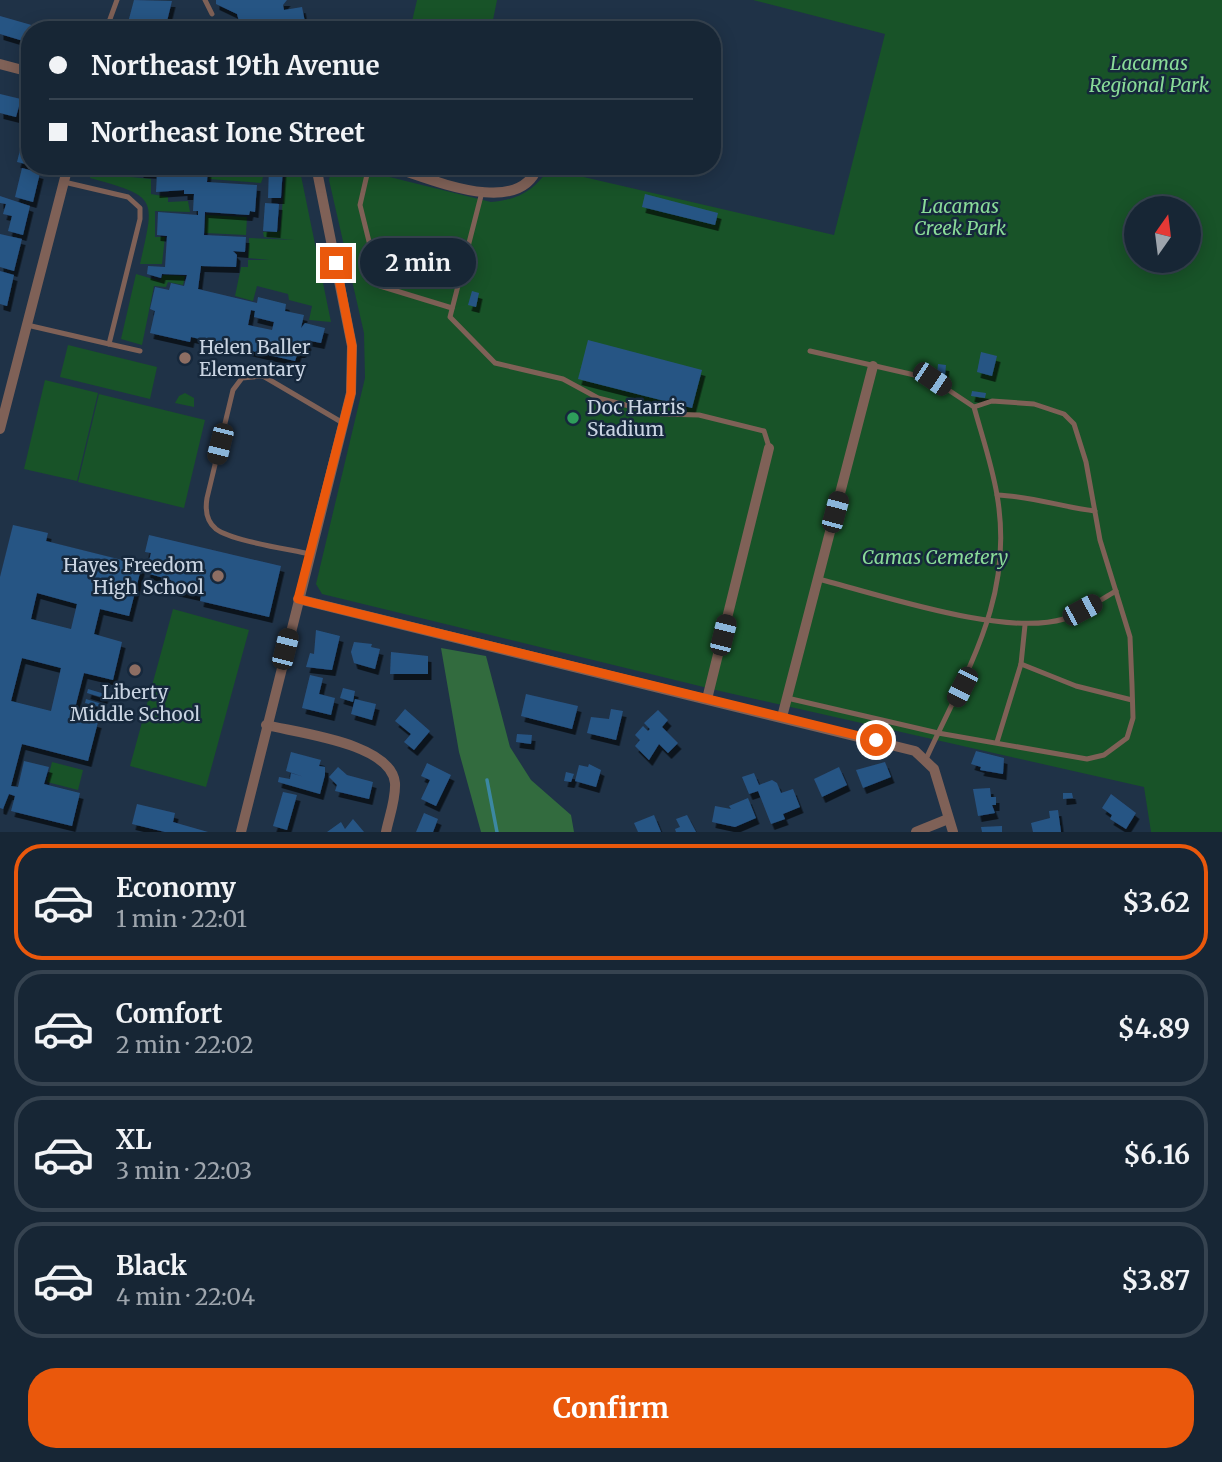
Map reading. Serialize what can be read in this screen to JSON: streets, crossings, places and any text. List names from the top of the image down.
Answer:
{
  "parks": ["Lacamas Regional Park", "Lacamas Creek Park", "Camas Cemetery"],
  "places": [
    "Helen Baller Elementary",
    "Doc Harris Stadium",
    "Hayes Freedom High School",
    "Liberty Middle School"
  ],
  "north": "top",
  "page": {
    "banner": ["Northeast 19th Avenue", "Northeast Ione Street"],
    "bubble": "2 min",
    "list": [
      {
        "name": "Economy",
        "note": "1 min · 22:01",
        "value": "$3.62"
      },
      {
        "name": "Comfort",
        "note": "2 min · 22:02",
        "value": "$4.89"
      },
      {
        "name": "XL",
        "note": "3 min · 22:03",
        "value": "$6.16"
      },
      {
        "name": "Black",
        "note": "4 min · 22:04",
        "value": "$3.87"
      }
    ],
    "buttons": "Confirm"
  }
}
